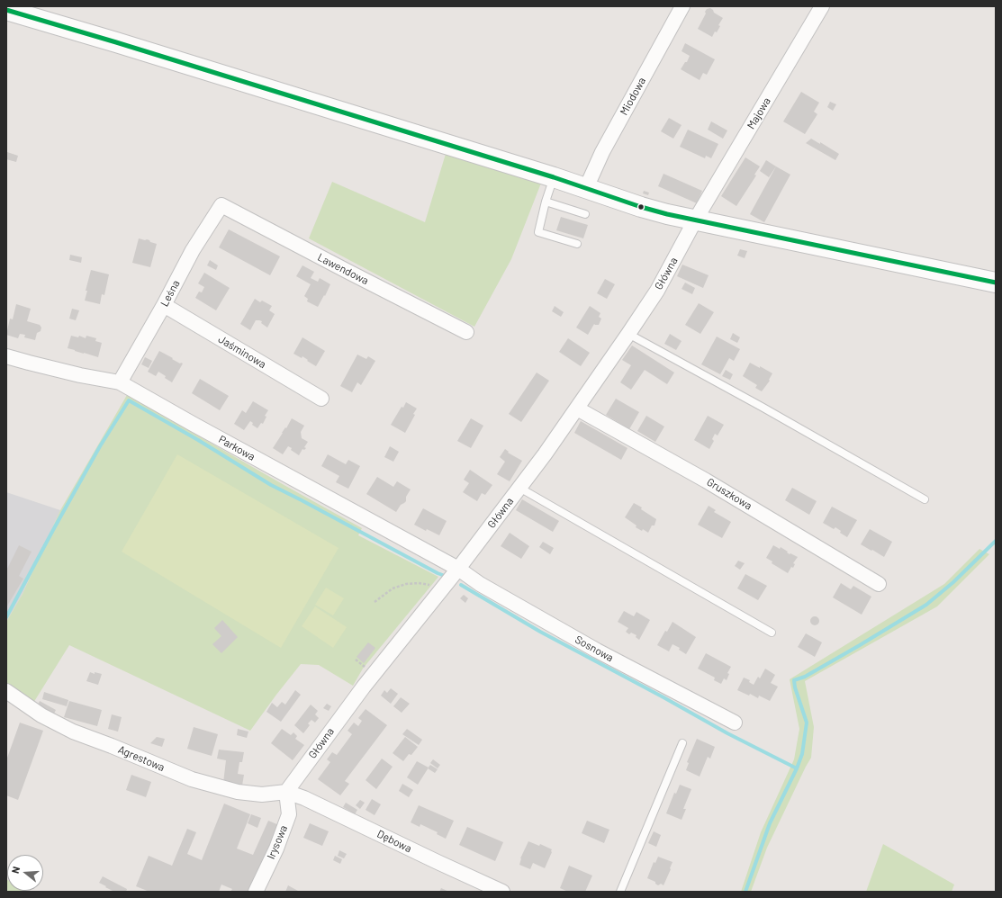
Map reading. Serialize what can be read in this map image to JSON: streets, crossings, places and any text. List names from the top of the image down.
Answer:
{
  "streets": {
    "street": [
      "Miodowa",
      "Majowa",
      "Lawendowa",
      "Główna",
      "Leśna",
      "Jaśminowa",
      "Parkowa",
      "Gruszkowa",
      "Sosnowa",
      "Agrestowa",
      "Dębowa",
      "Irysowa"
    ]
  },
  "crossings": [
    ["Majowa", "Główna"],
    ["Lawendowa", "Leśna"],
    ["Główna", "Parkowa"],
    ["Główna", "Gruszkowa"],
    ["Główna", "Sosnowa"],
    ["Główna", "Agrestowa"],
    ["Główna", "Dębowa"],
    ["Główna", "Irysowa"],
    ["Leśna", "Jaśminowa"],
    ["Leśna", "Parkowa"],
    ["Parkowa", "Sosnowa"],
    ["Agrestowa", "Dębowa"],
    ["Agrestowa", "Irysowa"],
    ["Dębowa", "Irysowa"]
  ],
  "north": "left"
}
